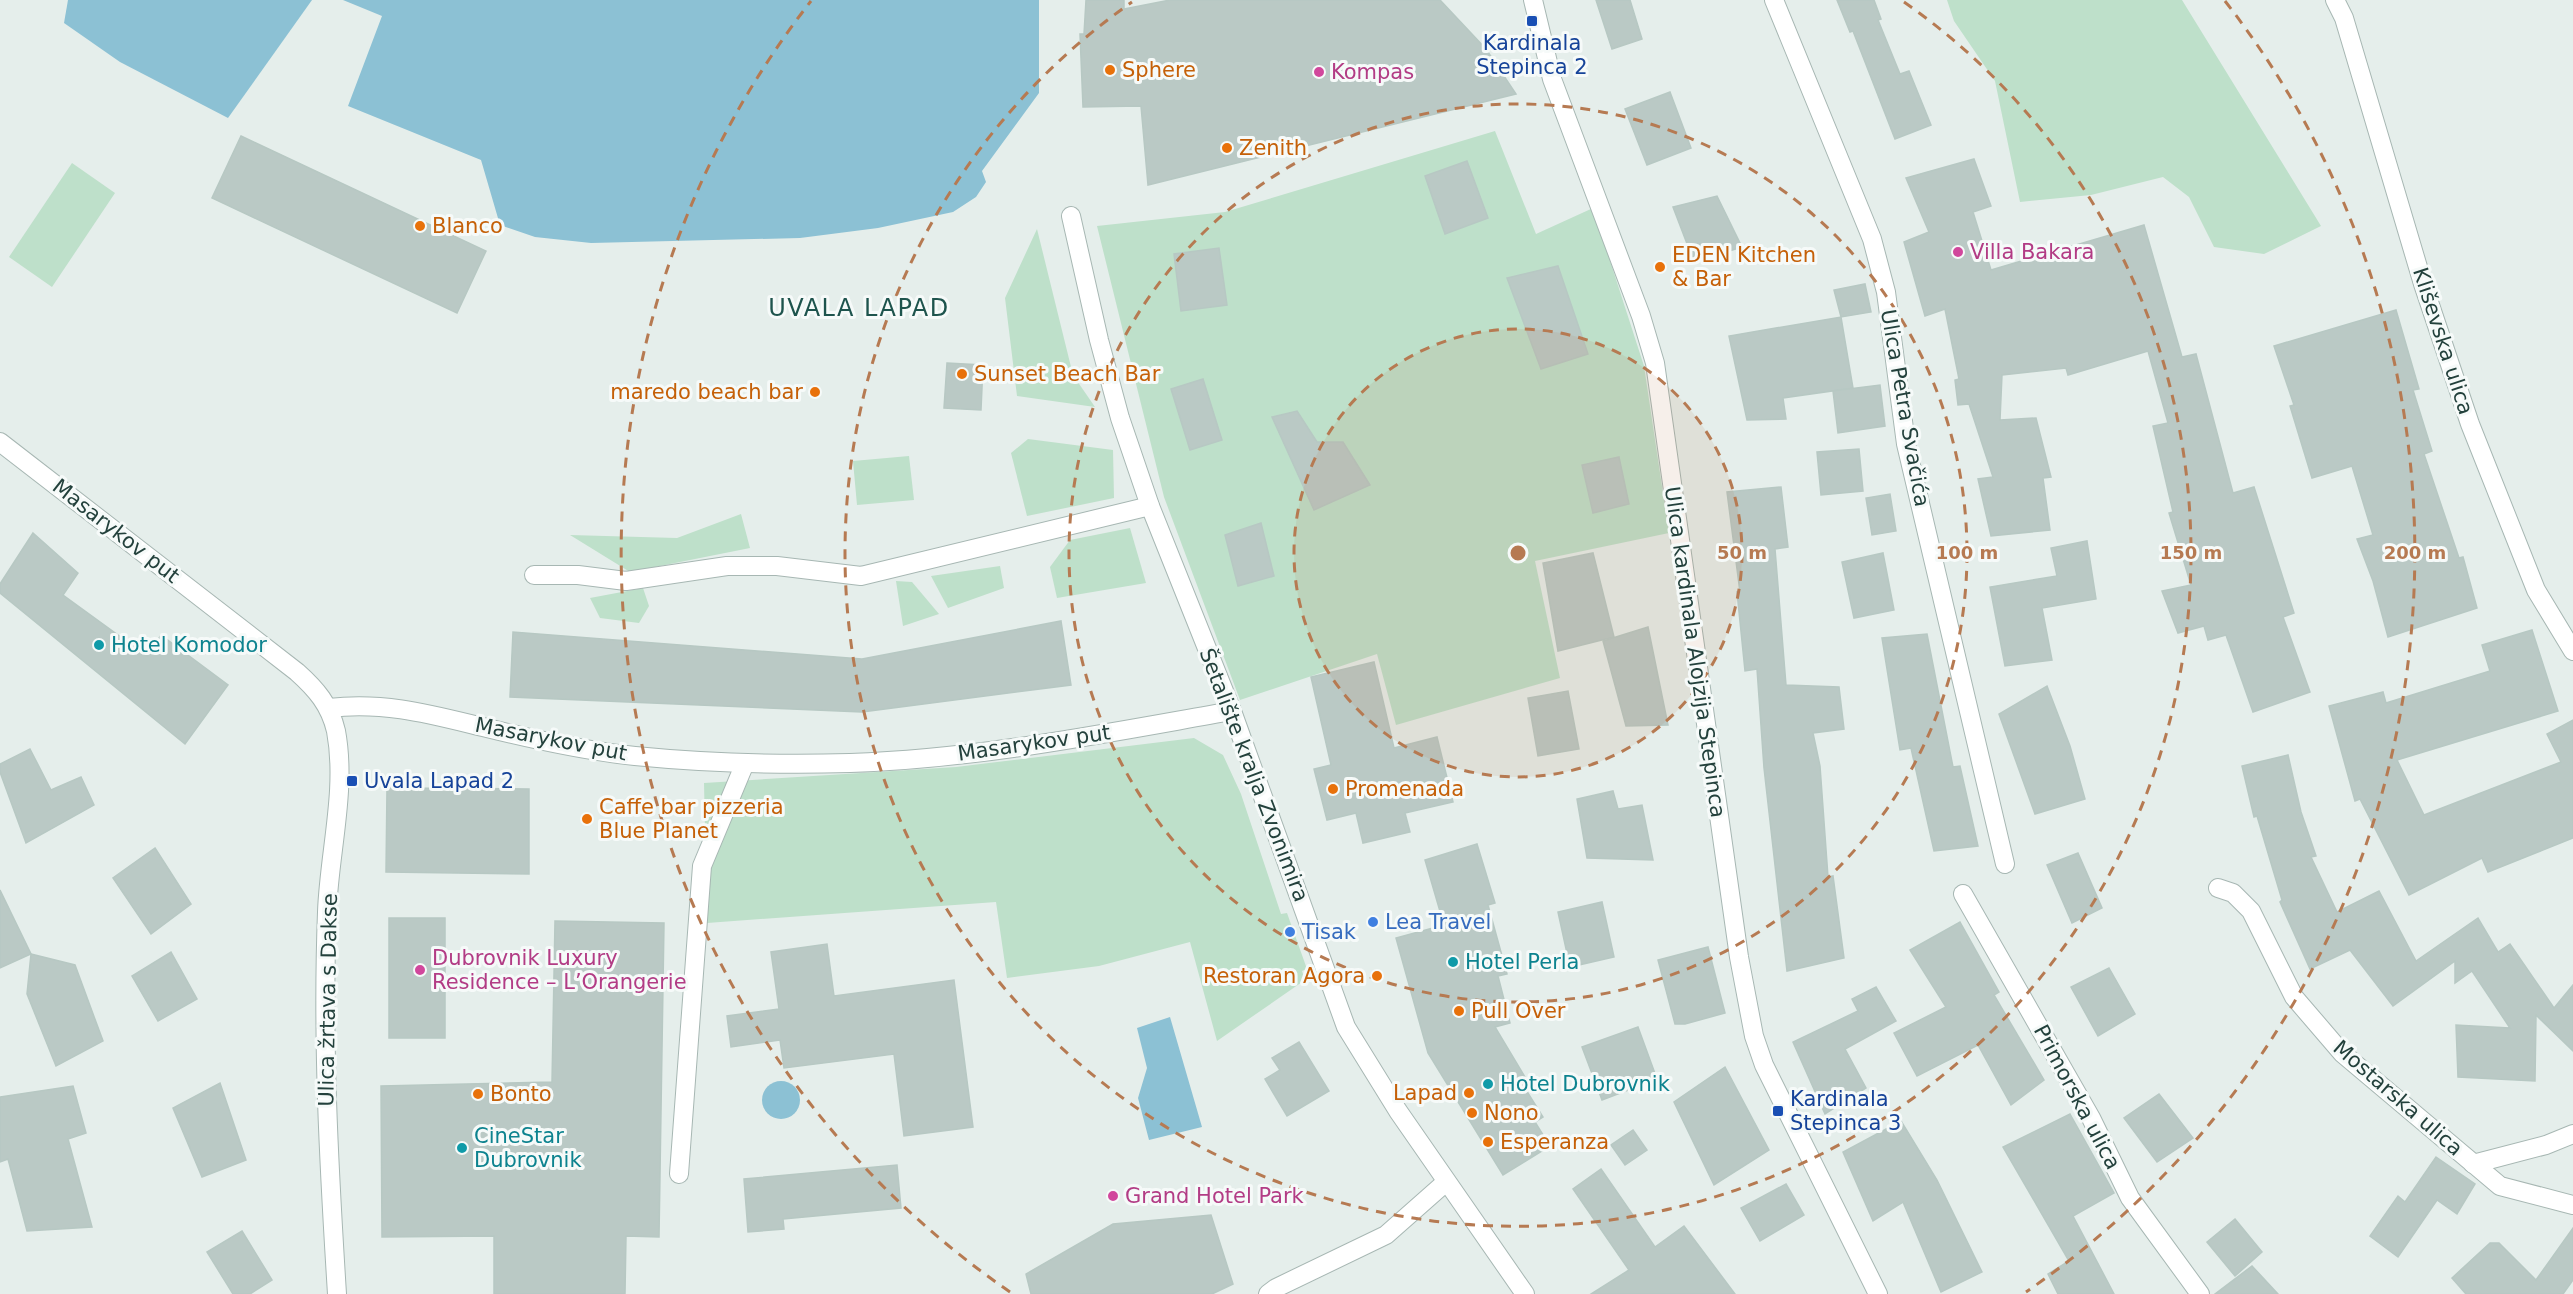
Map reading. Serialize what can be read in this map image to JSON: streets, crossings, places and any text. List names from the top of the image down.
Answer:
{
  "streets": {
    "street": [
      "Kliševska ulica",
      "Ulica Petra Svačića",
      "Masarykov put",
      "Ulica kardinala Alojzija Stepinca",
      "Šetalište kralja Zvonimira",
      "Ulica žrtava s Dakse",
      "Primorska ulica",
      "Mostarska ulica"
    ]
  },
  "crossings": [
    ["Masarykov put", "Šetalište kralja Zvonimira"],
    ["Masarykov put", "Ulica žrtava s Dakse"]
  ],
  "districts": ["UVALA LAPAD"],
  "places": {
    "transit": ["Kardinala Stepinca 2", "Uvala Lapad 2", "Kardinala Stepinca 3"],
    "other": [
      "Sphere",
      "Kompas",
      "Zenith",
      "Blanco",
      "Villa Bakara",
      "EDEN Kitchen & Bar",
      "Sunset Beach Bar",
      "maredo beach bar",
      "Hotel Komodor",
      "Promenada",
      "Caffe bar pizzeria Blue Planet",
      "Lea Travel",
      "Tisak",
      "Hotel Perla",
      "Dubrovnik Luxury Residence – L’Orangerie",
      "Restoran Agora",
      "Pull Over",
      "Hotel Dubrovnik",
      "Lapad",
      "Bonto",
      "Nono",
      "Esperanza",
      "CineStar Dubrovnik",
      "Grand Hotel Park"
    ]
  },
  "rings": [
    "50 m",
    "100 m",
    "150 m",
    "200 m"
  ]
}
